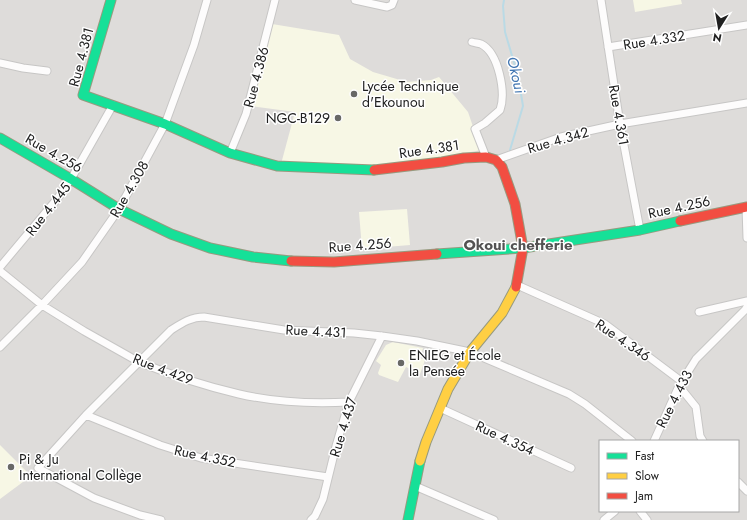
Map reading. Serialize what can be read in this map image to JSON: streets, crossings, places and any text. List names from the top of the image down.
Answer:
{
  "streets": {
    "street": [
      "Rue 4.332",
      "Rue 4.381",
      "Rue 4.386",
      "Rue 4.361",
      "Rue 4.342",
      "Rue 4.256",
      "Rue 4.308",
      "Rue 4.445",
      "Rue 4.431",
      "Rue 4.346",
      "Rue 4.429",
      "Rue 4.433",
      "Rue 4.437",
      "Rue 4.354",
      "Rue 4.352"
    ]
  },
  "crossings": [
    ["Rue 4.332", "Rue 4.361"],
    ["Rue 4.381", "Rue 4.386"],
    ["Rue 4.381", "Rue 4.342"],
    ["Rue 4.381", "Rue 4.308"],
    ["Rue 4.381", "Rue 4.445"],
    ["Rue 4.361", "Rue 4.342"],
    ["Rue 4.361", "Rue 4.256"],
    ["Rue 4.256", "Rue 4.308"],
    ["Rue 4.256", "Rue 4.445"],
    ["Rue 4.308", "Rue 4.429"],
    ["Rue 4.431", "Rue 4.429"],
    ["Rue 4.431", "Rue 4.437"],
    ["Rue 4.431", "Rue 4.352"],
    ["Rue 4.346", "Rue 4.433"],
    ["Rue 4.429", "Rue 4.437"],
    ["Rue 4.437", "Rue 4.352"]
  ],
  "districts": ["Okoui chefferie"],
  "water": ["Okoui"],
  "places": [
    "Lycée Technique d'Ekounou",
    "NGC-B129",
    "ENIEG et École la Pensée",
    "Pi & Ju International Collège"
  ],
  "legend": ["Fast", "Slow", "Jam"],
  "north": "bottom"
}
